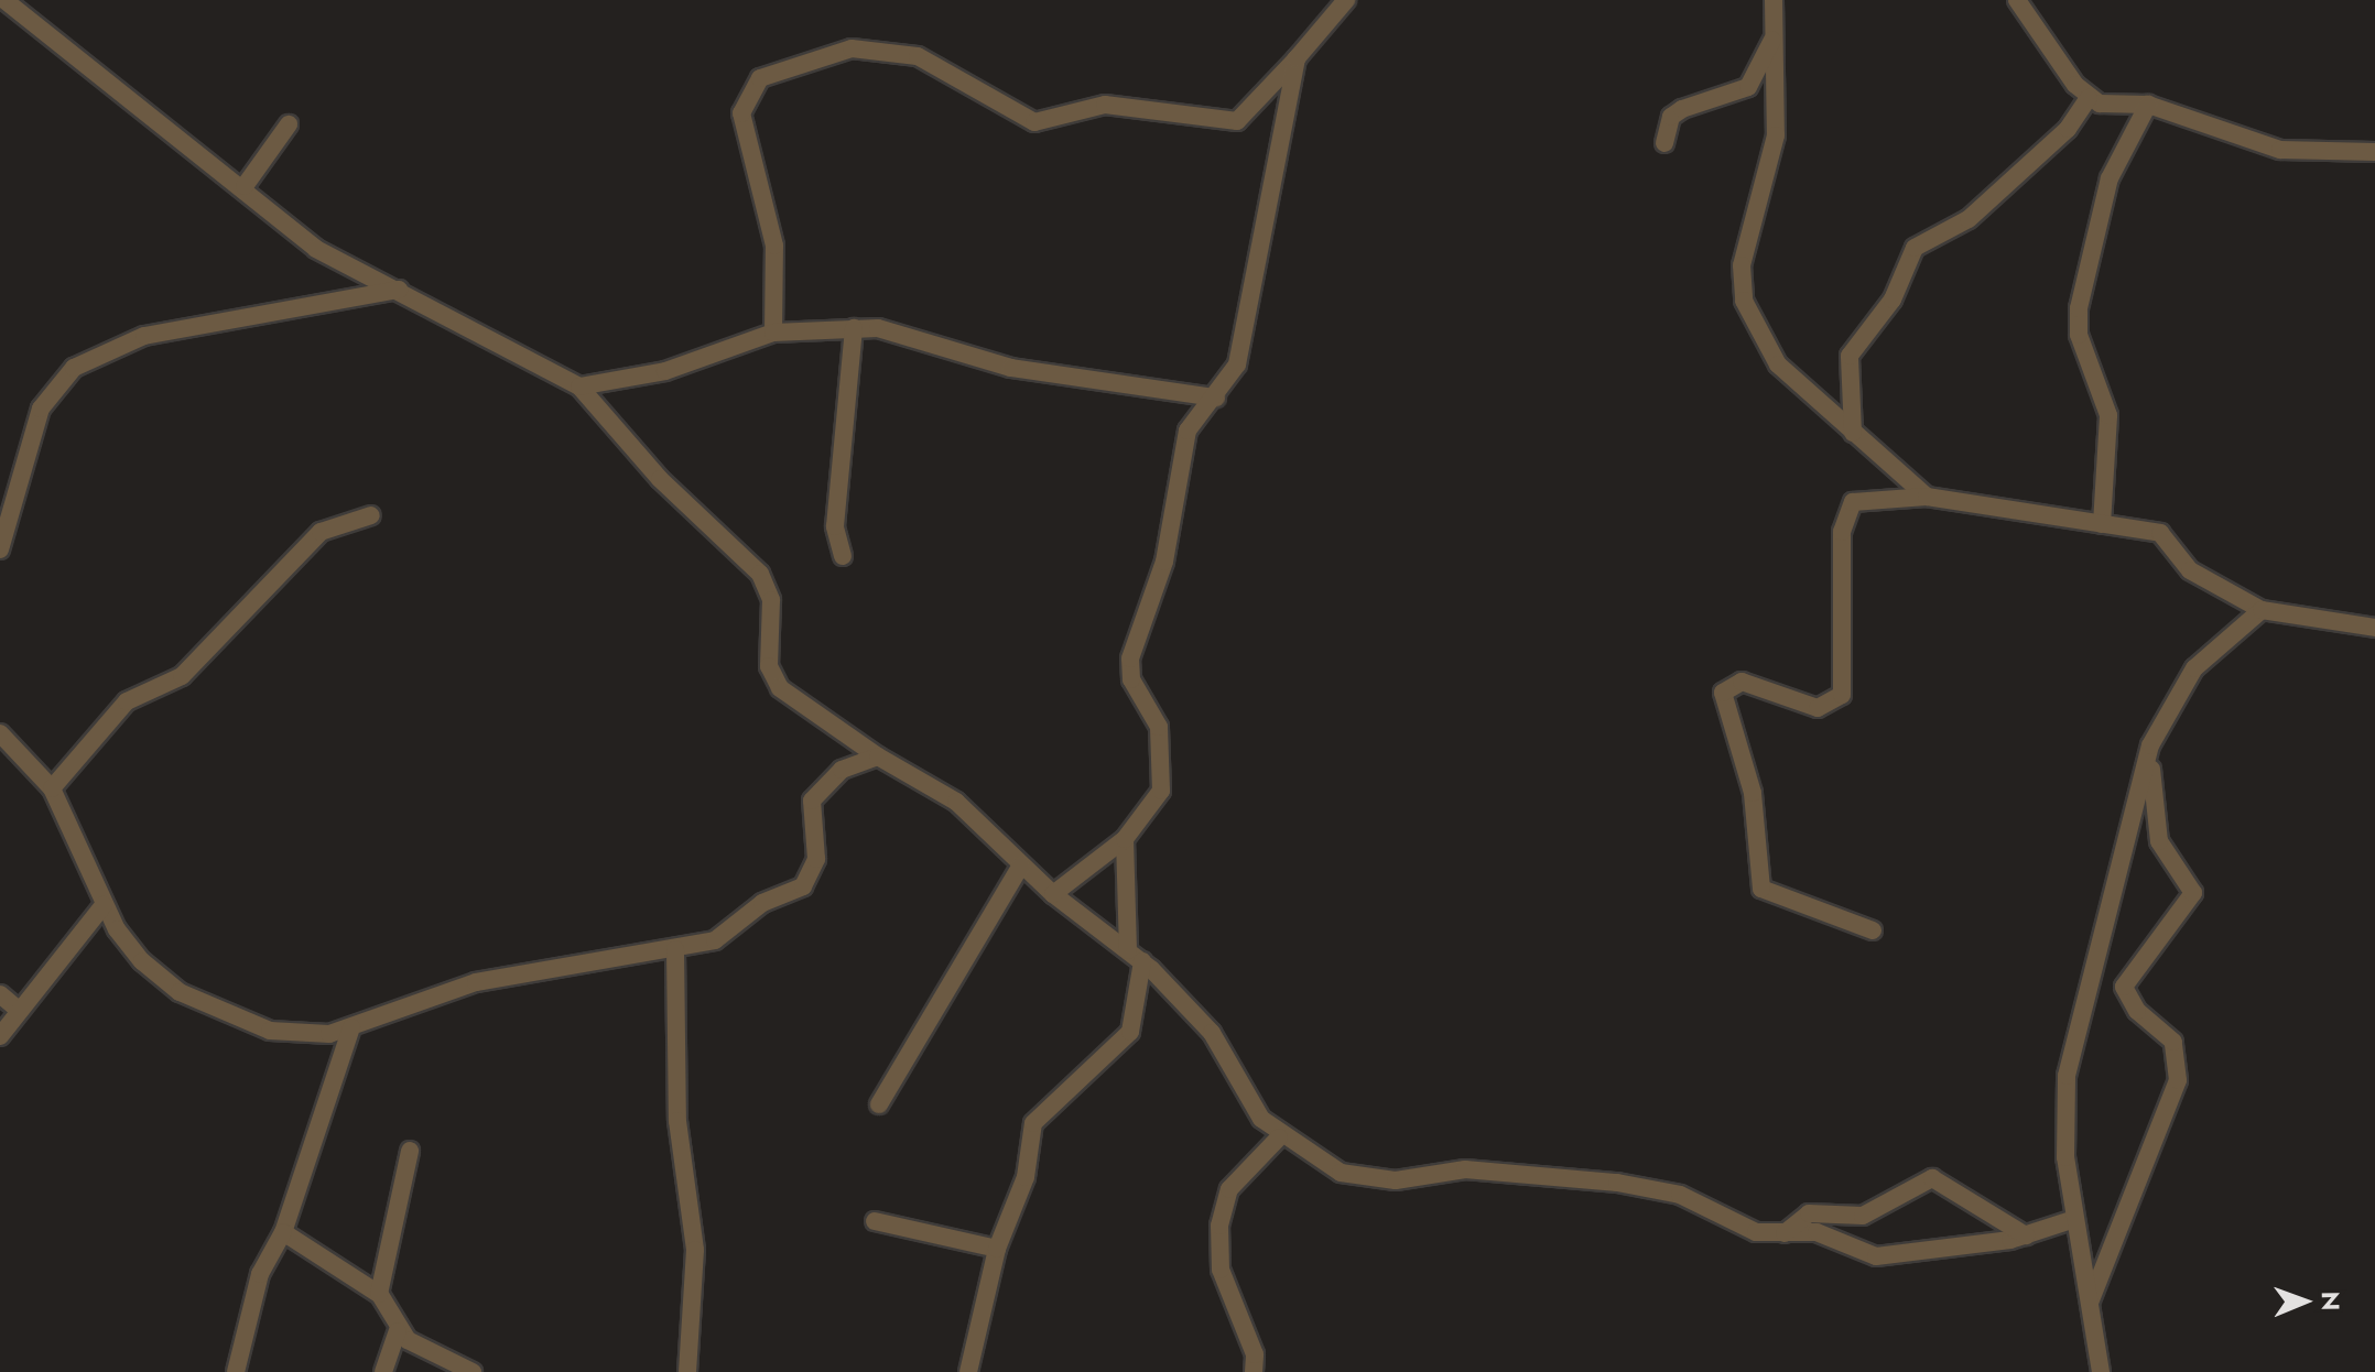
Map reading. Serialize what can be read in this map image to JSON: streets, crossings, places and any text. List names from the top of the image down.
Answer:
{
  "north": "right"
}
